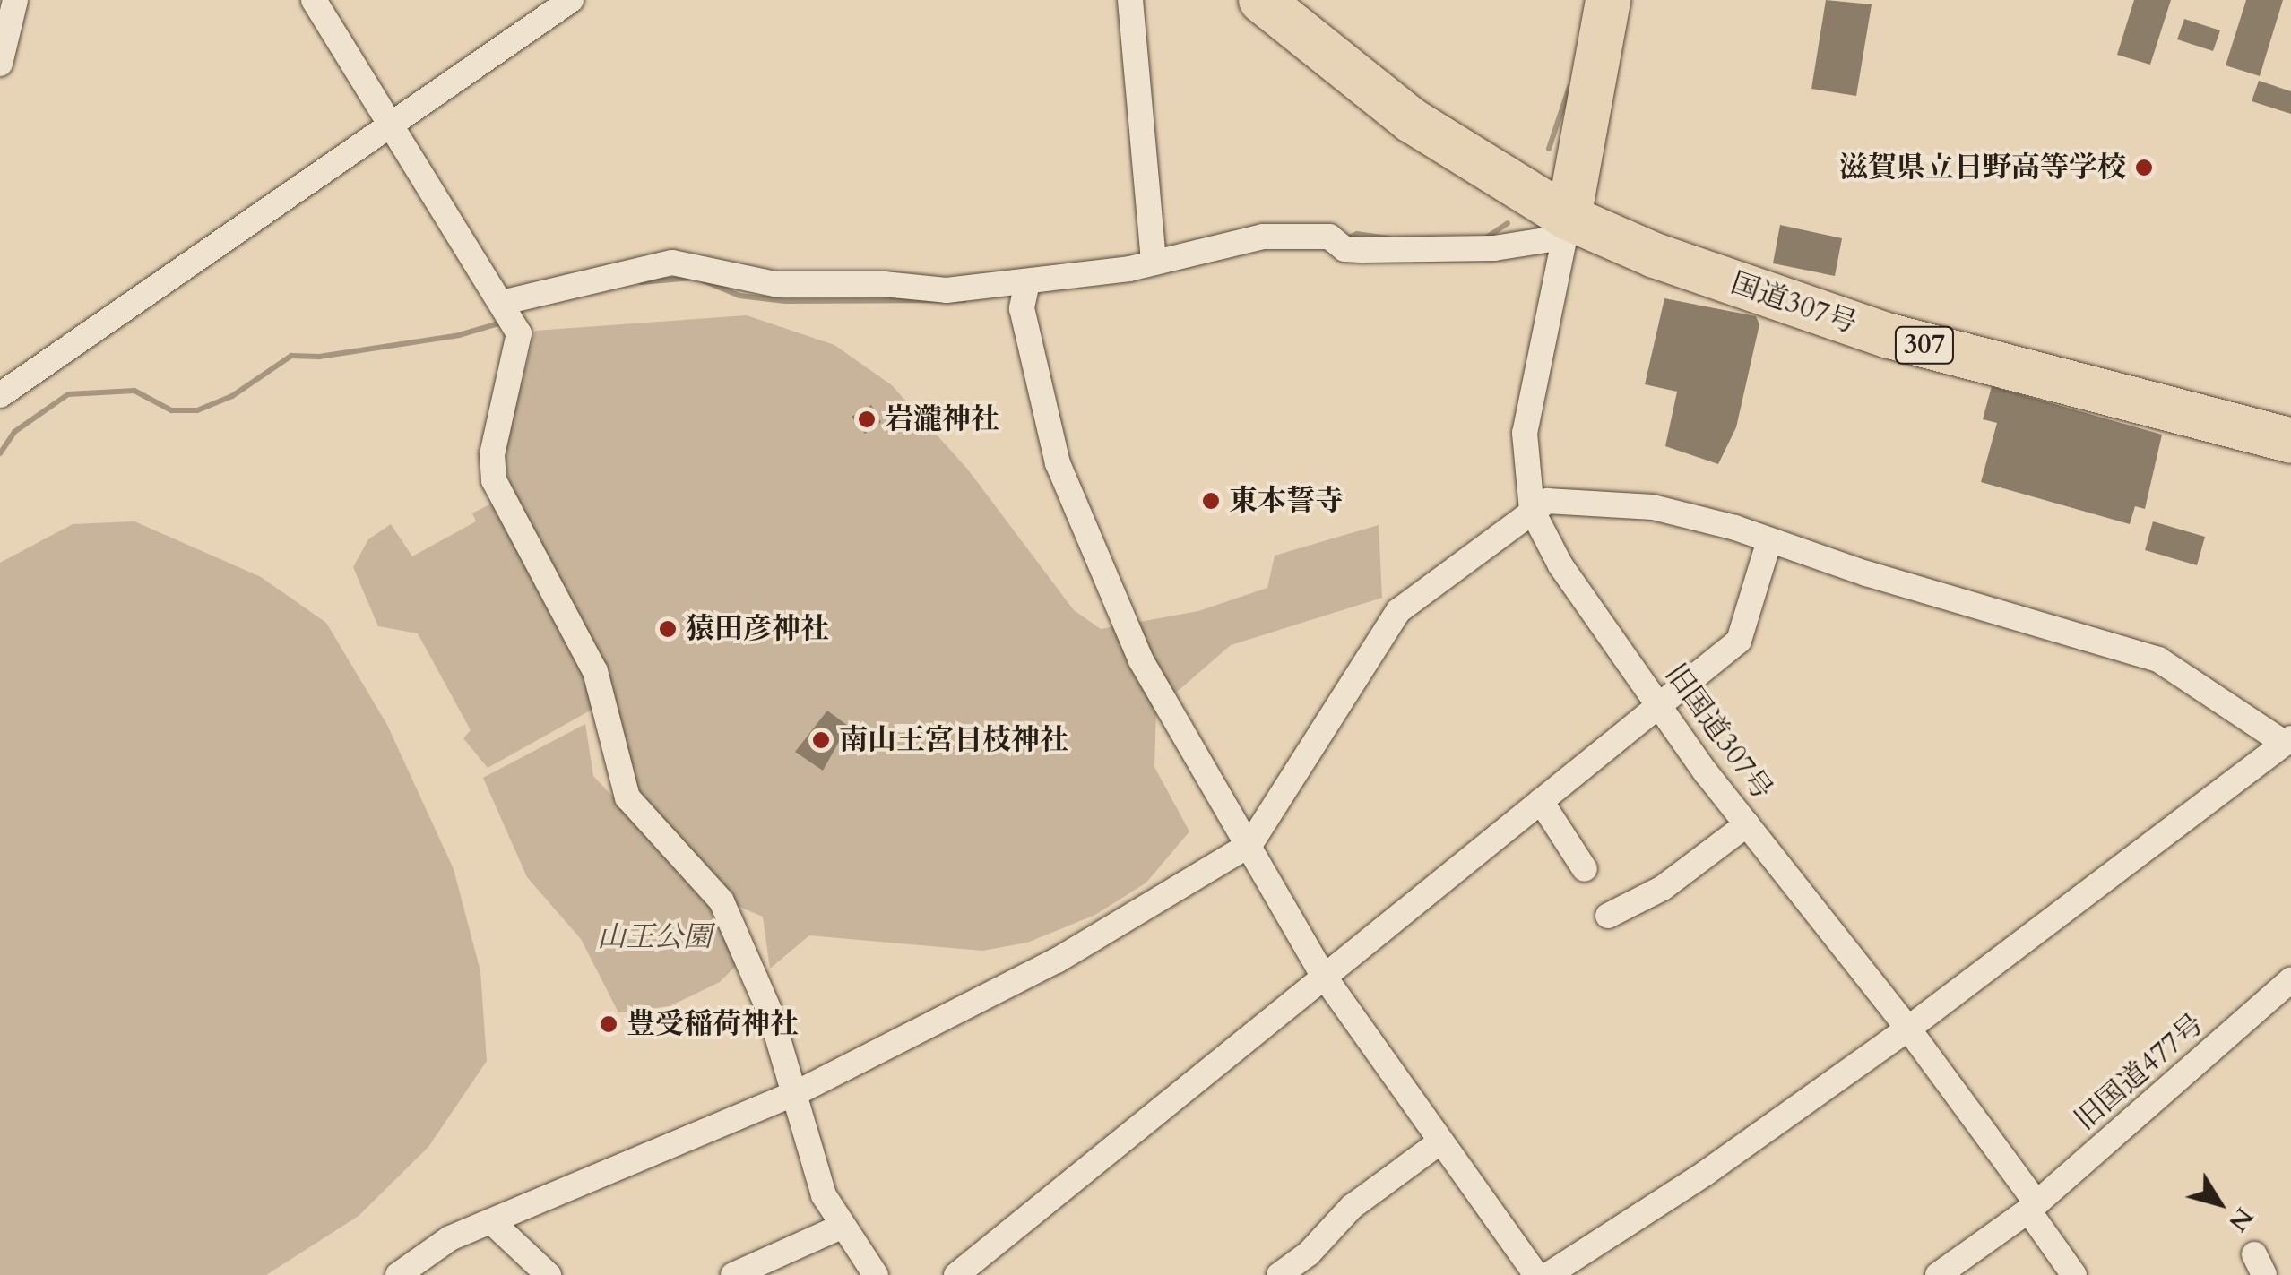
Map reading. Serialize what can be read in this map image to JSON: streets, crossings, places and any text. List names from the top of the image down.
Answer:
{
  "streets": {
    "highway": ["国道307号", "307"],
    "street": ["旧国道307号", "旧国道477号"]
  },
  "crossings": [
    ["国道307号", "307"],
    ["国道307号", "旧国道307号"],
    ["307", "旧国道307号"],
    ["旧国道307号", "旧国道477号"]
  ],
  "parks": ["山王公園"],
  "places": [
    "滋賀県立日野高等学校",
    "岩瀧神社",
    "東本誓寺",
    "猿田彦神社",
    "南山王宮日枝神社",
    "豊受稲荷神社"
  ],
  "north": "bottom right"
}
